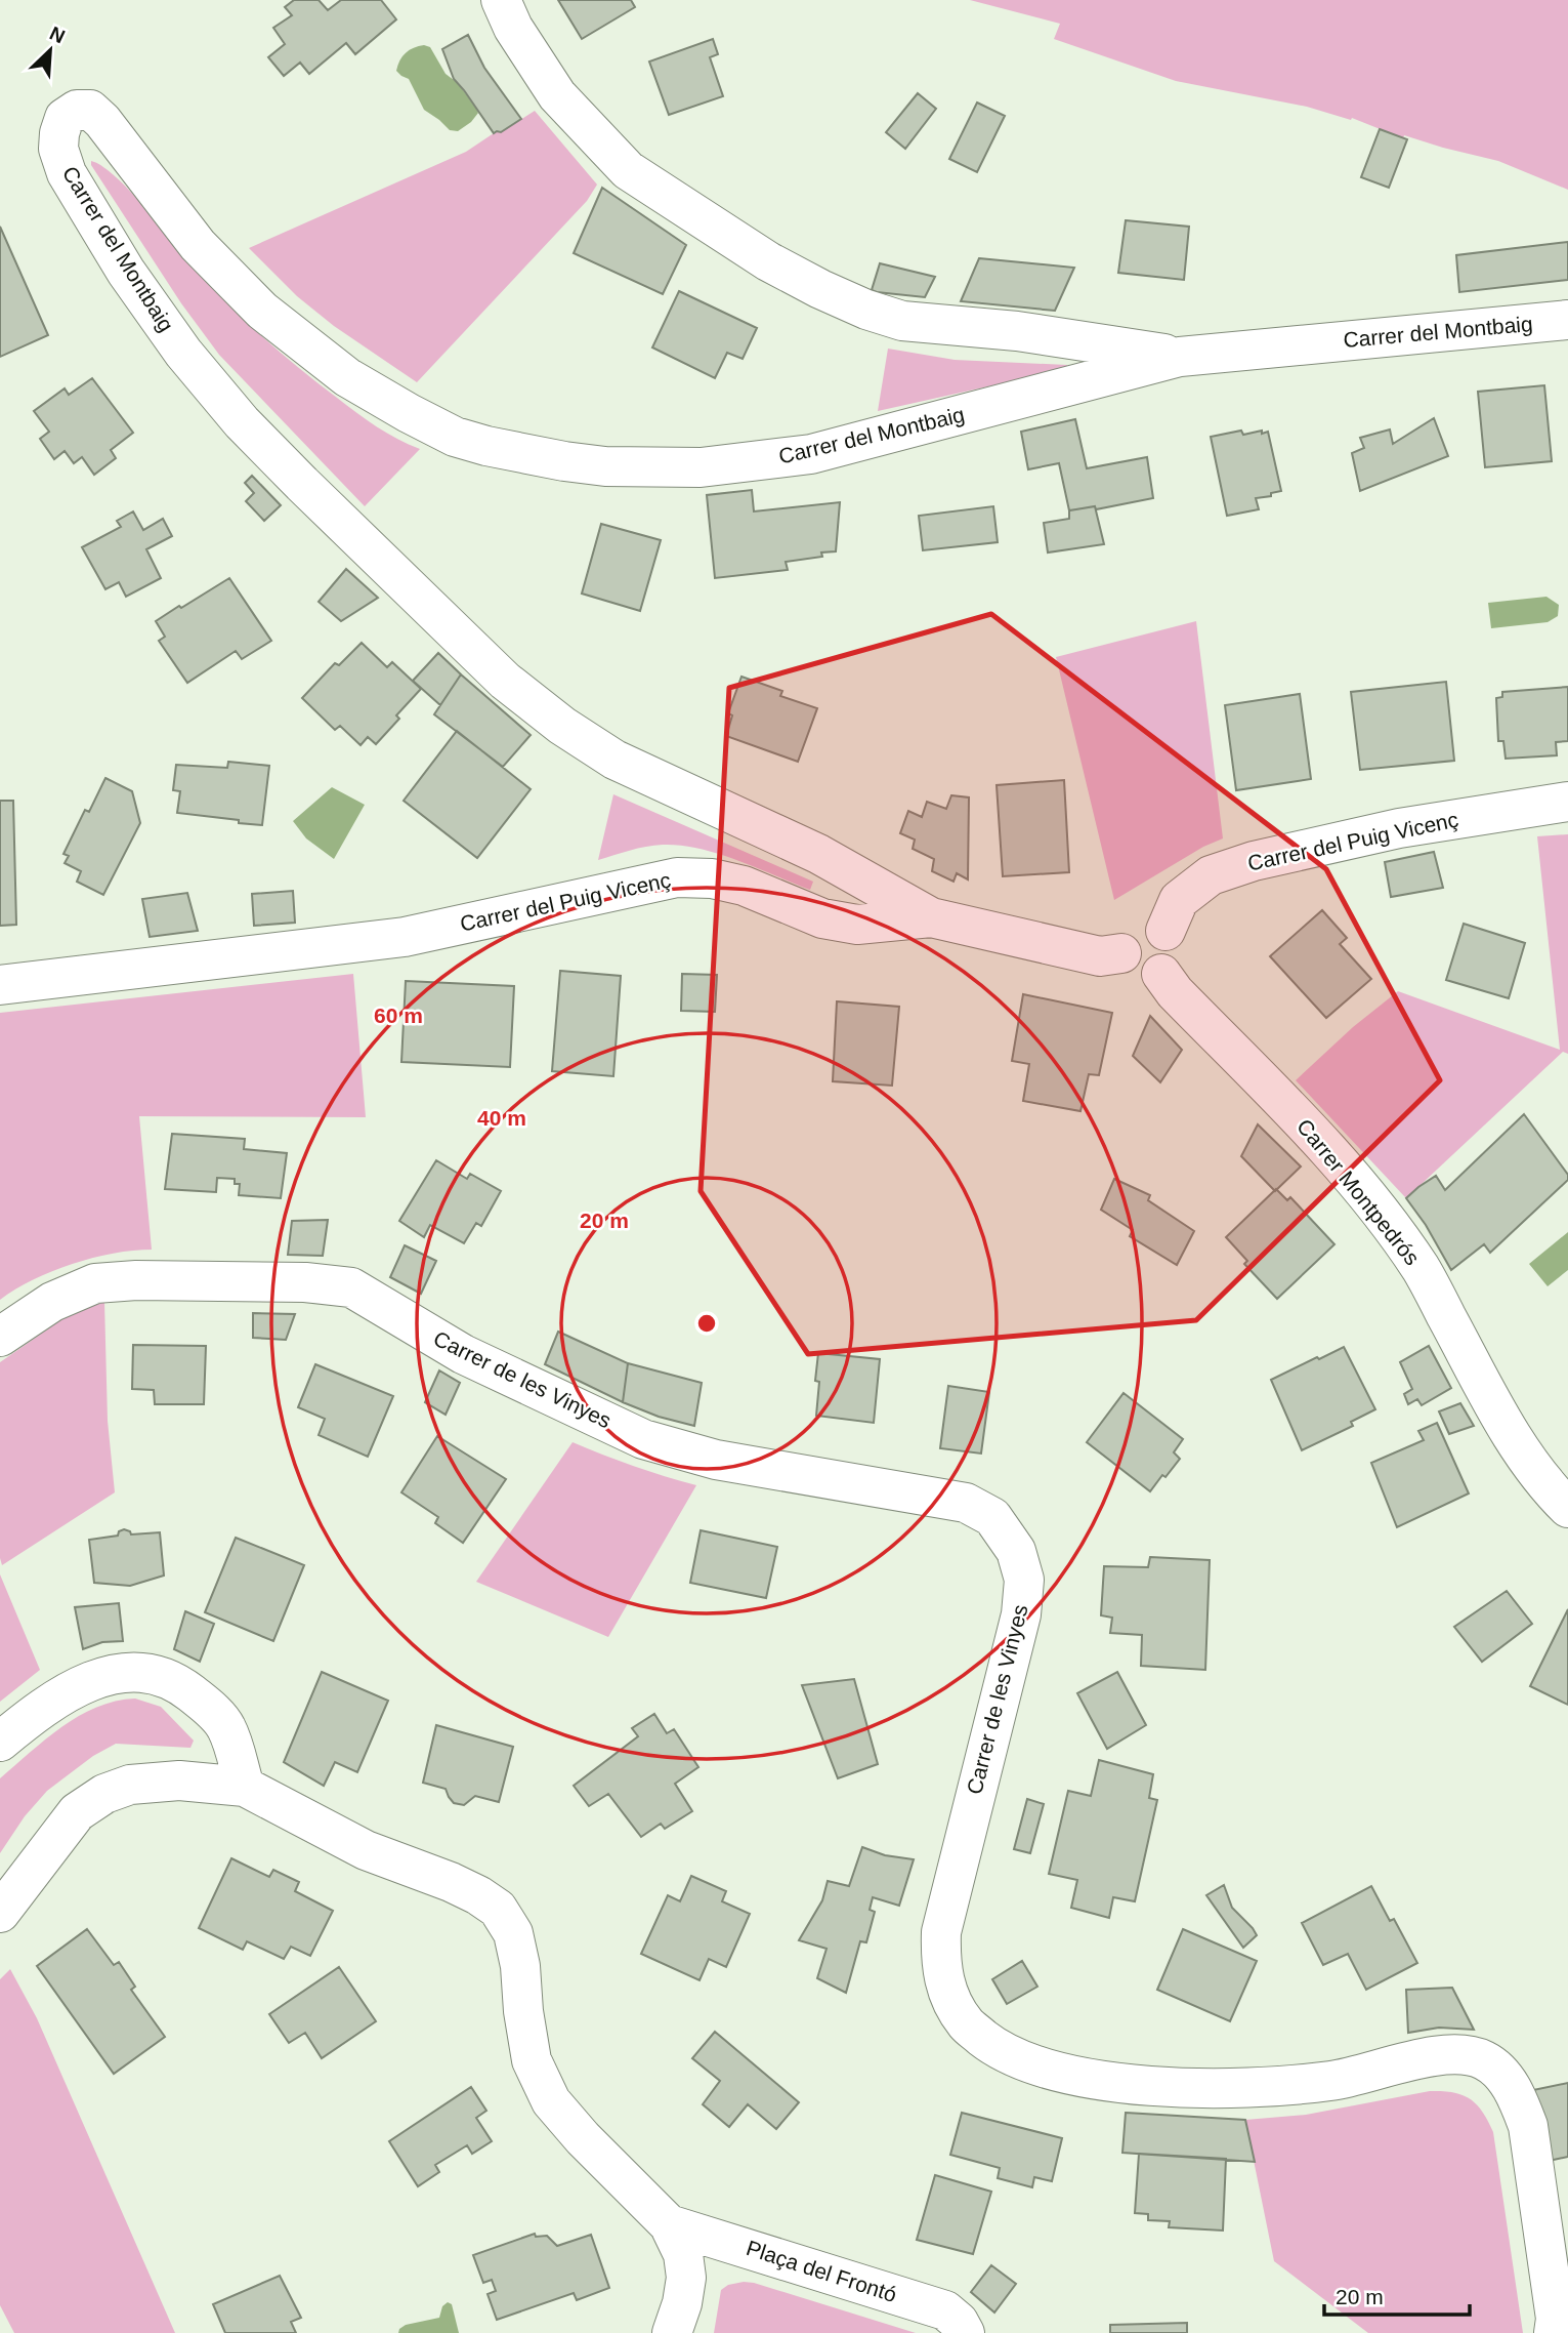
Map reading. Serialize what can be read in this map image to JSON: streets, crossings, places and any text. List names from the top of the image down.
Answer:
{
  "streets": {
    "street": [
      "Carrer del Montbaig",
      "Carrer del Puig Vicenç",
      "Carrer Montpedrós",
      "Carrer de les Vinyes",
      "Plaça del Frontó"
    ]
  },
  "crossings": [
    ["Carrer del Montbaig", "Carrer del Puig Vicenç"],
    ["Carrer del Puig Vicenç", "Carrer Montpedrós"]
  ],
  "scale_bar": "20 m",
  "north": "top right",
  "rings": ["60 m", "40 m", "20 m"]
}
